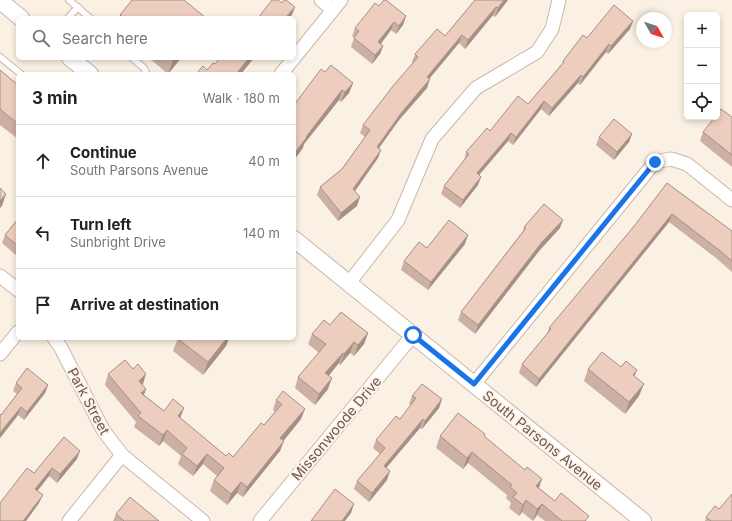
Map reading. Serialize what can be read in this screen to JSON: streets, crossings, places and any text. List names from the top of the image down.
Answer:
{
  "streets": {
    "street": ["Park Street", "Missonwoode Drive", "South Parsons Avenue"]
  },
  "crossings": [
    ["Missonwoode Drive", "South Parsons Avenue"]
  ],
  "north": "bottom right",
  "page": {
    "map_buttons": ["+", "−"],
    "search": "Search here",
    "heading": ["3 min", "Walk · 180 m"],
    "list": [
      ["Continue", "South Parsons Avenue", "40 m"],
      ["Turn left", "Sunbright Drive", "140 m"],
      "Arrive at destination"
    ]
  }
}
